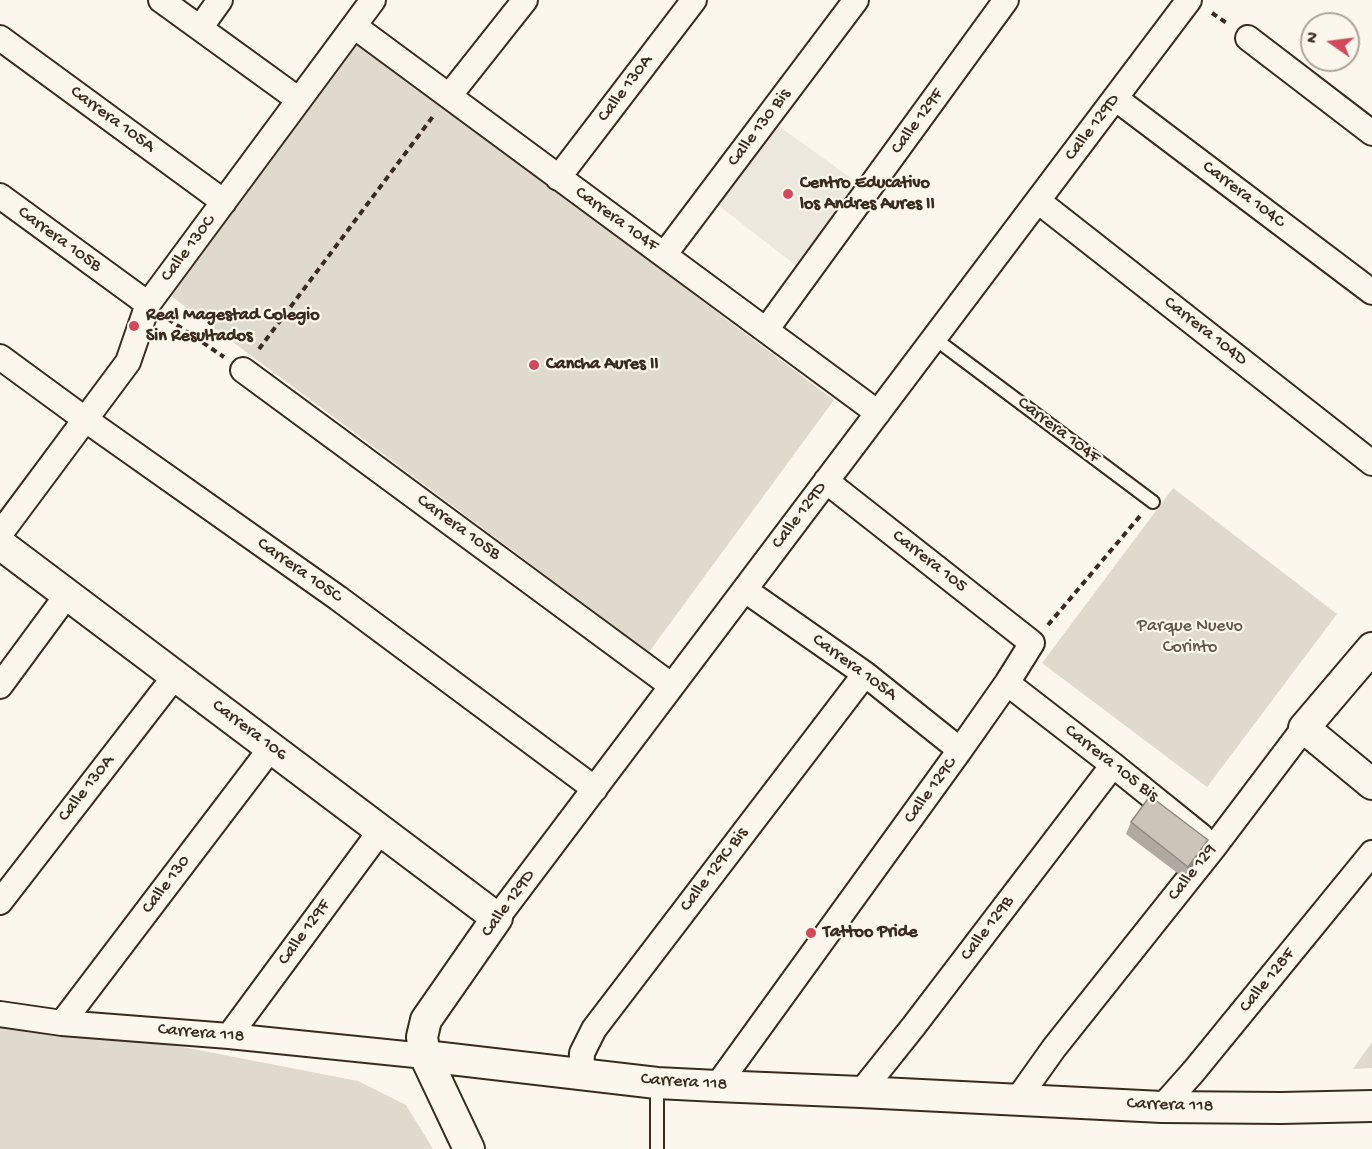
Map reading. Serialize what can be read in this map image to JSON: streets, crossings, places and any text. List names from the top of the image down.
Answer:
{
  "streets": {
    "street": [
      "Calle 130A",
      "Carrera 105A",
      "Calle 129F",
      "Calle 130 Bis",
      "Calle 129D",
      "Carrera 104C",
      "Carrera 104F",
      "Carrera 105B",
      "Calle 130C",
      "Carrera 104D",
      "Carrera 105",
      "Carrera 105C",
      "Carrera 106",
      "Carrera 105 Bis",
      "Calle 129C",
      "Calle 129C Bis",
      "Calle 129",
      "Calle 130",
      "Calle 129B",
      "Calle 128F",
      "Carrera 118"
    ]
  },
  "crossings": [
    ["Calle 130A", "Carrera 104F"],
    ["Calle 130A", "Carrera 106"],
    ["Carrera 105A", "Calle 129D"],
    ["Carrera 105A", "Calle 130C"],
    ["Carrera 105A", "Calle 129C"],
    ["Carrera 105A", "Calle 129C Bis"],
    ["Calle 129F", "Carrera 104F"],
    ["Calle 129F", "Carrera 106"],
    ["Calle 129F", "Carrera 118"],
    ["Calle 130 Bis", "Carrera 104F"],
    ["Calle 129D", "Carrera 104C"],
    ["Calle 129D", "Carrera 104F"],
    ["Calle 129D", "Carrera 105B"],
    ["Calle 129D", "Carrera 104D"],
    ["Calle 129D", "Carrera 105"],
    ["Calle 129D", "Carrera 105C"],
    ["Calle 129D", "Carrera 106"],
    ["Calle 129D", "Carrera 118"],
    ["Carrera 104F", "Calle 130C"],
    ["Carrera 105B", "Calle 130C"],
    ["Calle 130C", "Carrera 105C"],
    ["Carrera 105", "Calle 129C"],
    ["Carrera 106", "Calle 130"],
    ["Carrera 105 Bis", "Calle 129C"],
    ["Carrera 105 Bis", "Calle 129"],
    ["Carrera 105 Bis", "Calle 129B"],
    ["Calle 129C", "Carrera 118"],
    ["Calle 129C Bis", "Carrera 118"],
    ["Calle 129", "Carrera 118"],
    ["Calle 130", "Carrera 118"],
    ["Calle 129B", "Carrera 118"],
    ["Calle 128F", "Carrera 118"]
  ],
  "parks": ["Parque Nuevo Corinto"],
  "places": [
    "Centro Educativo los Andres Aures II",
    "Real Magestad Colegio Sin Resultados",
    "Cancha Aures II",
    "Tattoo Pride"
  ],
  "north": "left"
}
